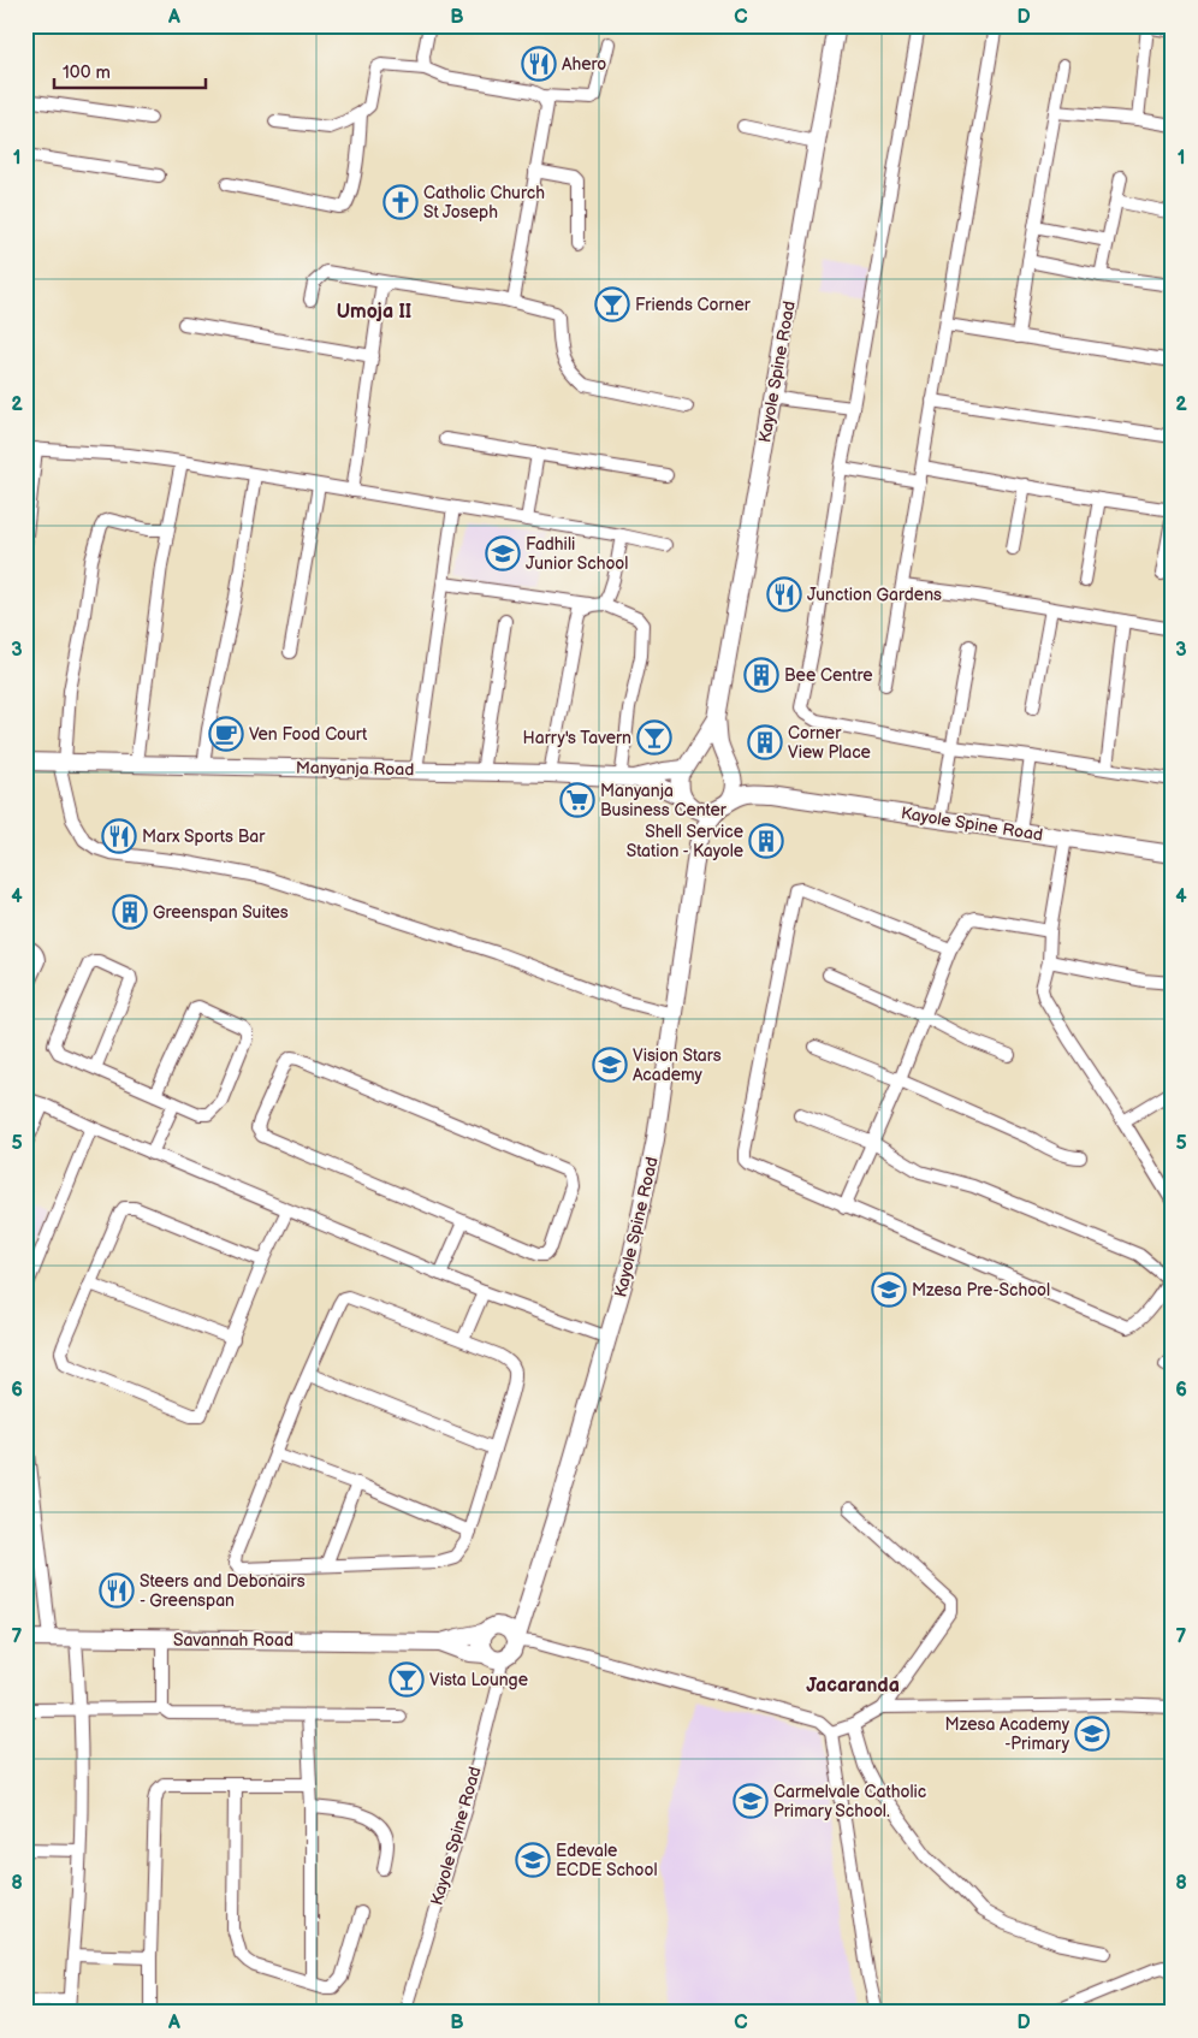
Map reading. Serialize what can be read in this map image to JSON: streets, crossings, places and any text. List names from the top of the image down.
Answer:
{
  "streets": {
    "main road": ["Kayole Spine Road", "Manyanja Road", "Savannah Road"]
  },
  "crossings": [
    ["Kayole Spine Road", "Savannah Road"]
  ],
  "districts": ["Umoja II", "Jacaranda"],
  "places": {
    "restaurant": [
      "Ahero",
      "Junction Gardens",
      "Marx Sports Bar",
      "Steers and Debonairs - Greenspan"
    ],
    "church": ["Catholic Church St Joseph"],
    "bar": ["Friends Corner", "Harry's Tavern", "Vista Lounge"],
    "school or university": [
      "Fadhili Junior School",
      "Vision Stars Academy",
      "Mzesa Pre-School",
      "Mzesa Academy -Primary",
      "Carmelvale Catholic Primary School.",
      "Edevale ECDE School"
    ],
    "building": [
      "Bee Centre",
      "Corner View Place",
      "Shell Service Station - Kayole",
      "Greenspan Suites"
    ],
    "cafe": ["Ven Food Court"],
    "supermarket": ["Manyanja Business Center"]
  },
  "scale_bar": "100 m",
  "grid": {
    "columns": [
      "A",
      "B",
      "C",
      "D"
    ],
    "rows": [
      "1",
      "2",
      "3",
      "4",
      "5",
      "6",
      "7",
      "8"
    ]
  }
}
